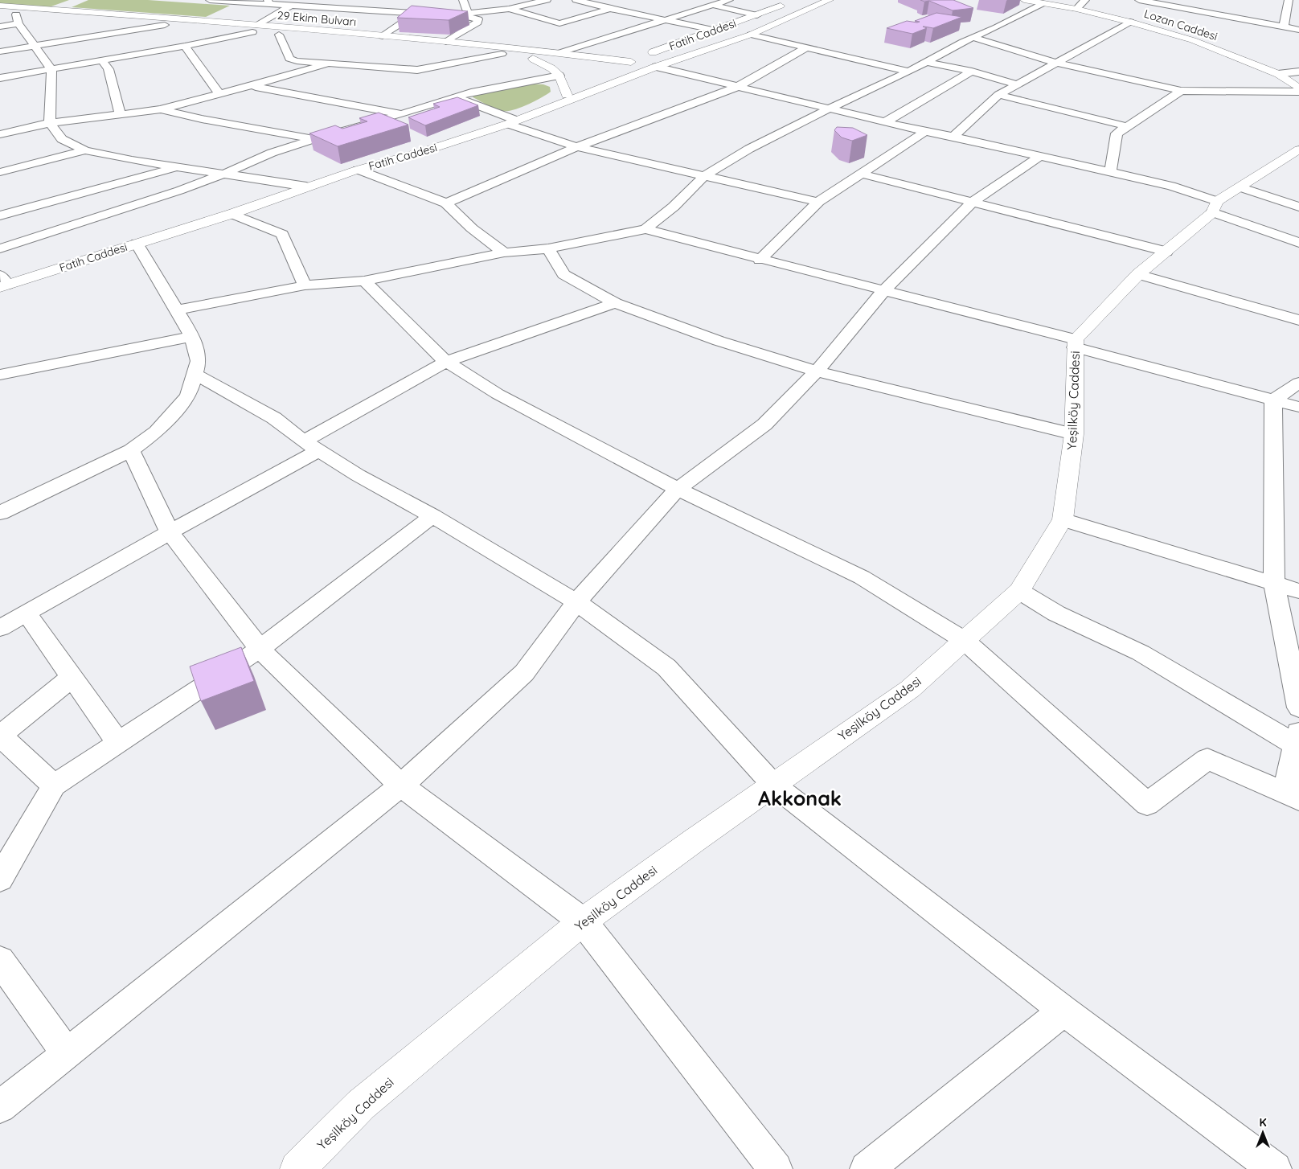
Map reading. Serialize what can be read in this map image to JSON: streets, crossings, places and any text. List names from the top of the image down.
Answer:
{
  "streets": {
    "main road": [
      "29 Ekim Bulvarı",
      "Lozan Caddesi",
      "Fatih Caddesi",
      "Yeşilköy Caddesi"
    ]
  },
  "crossings": [
    ["29 Ekim Bulvarı", "Fatih Caddesi"]
  ],
  "districts": ["Akkonak"],
  "north": "top"
}
